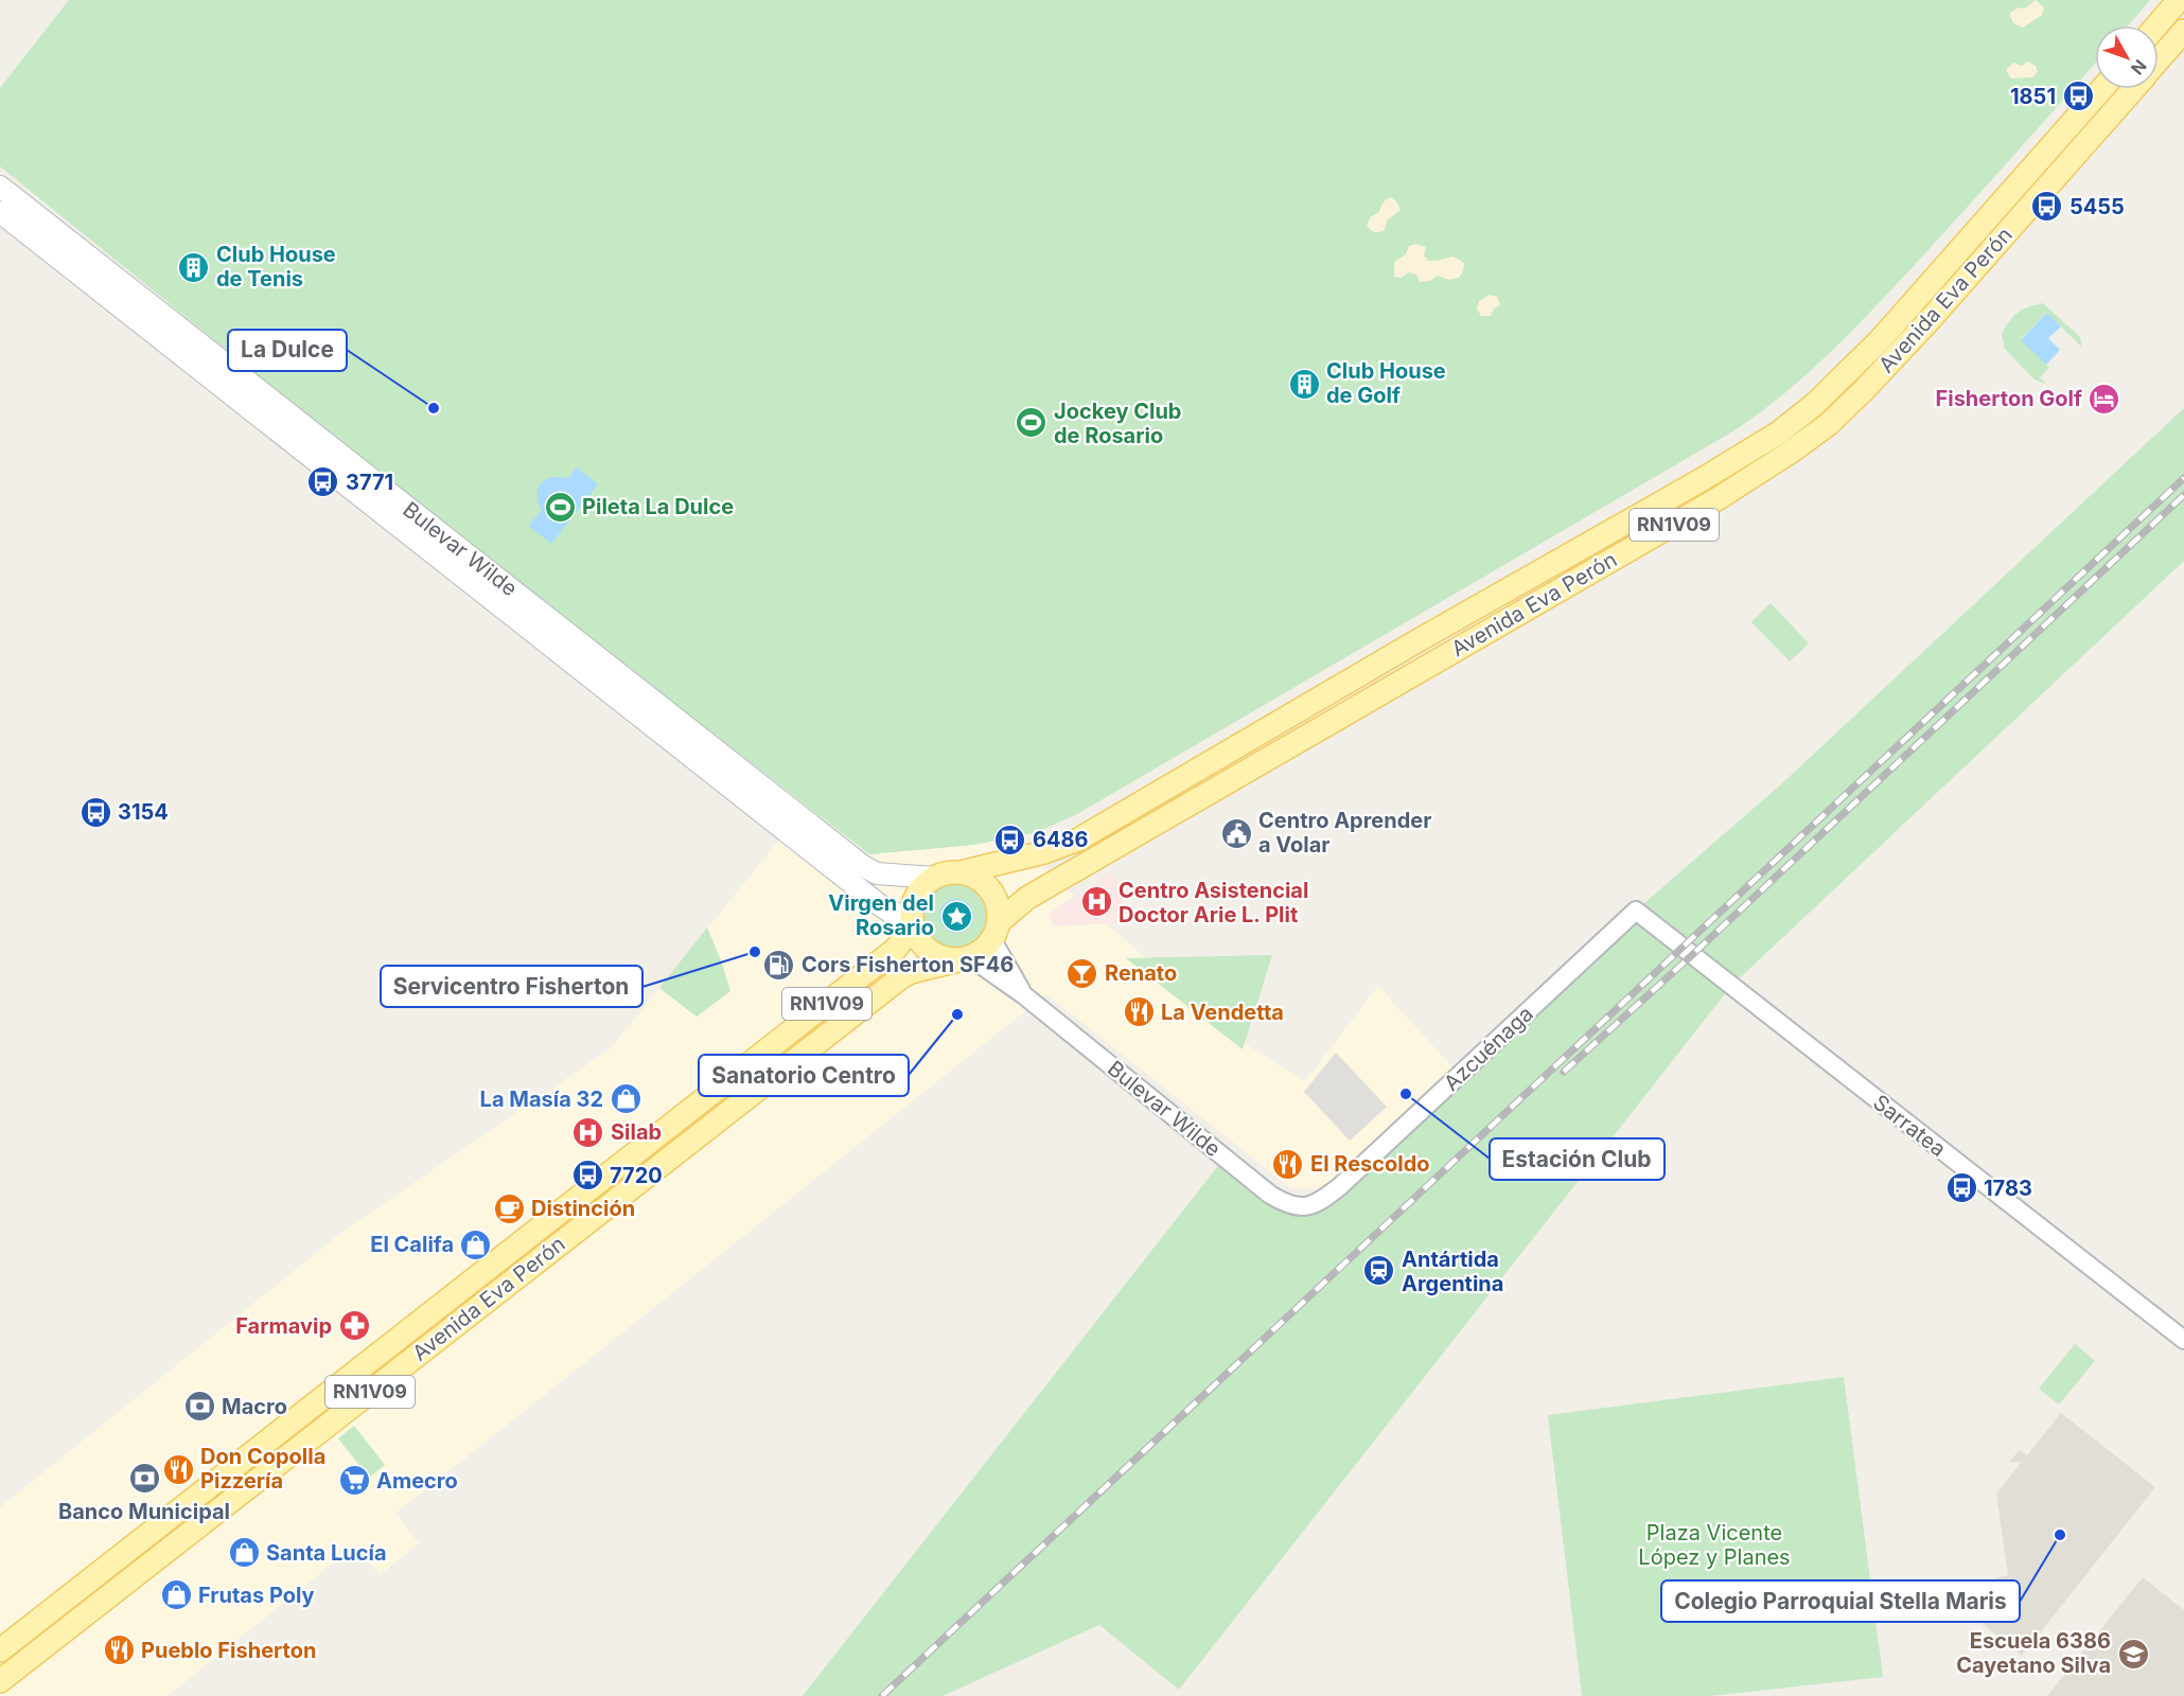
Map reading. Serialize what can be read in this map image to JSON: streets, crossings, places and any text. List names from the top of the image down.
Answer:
{
  "streets": {
    "main road": ["Avenida Eva Perón", "RN1V09", "Bulevar Wilde"],
    "street": ["Azcuénaga", "Sarratea"]
  },
  "crossings": [
    ["Avenida Eva Perón", "RN1V09"],
    ["Avenida Eva Perón", "Bulevar Wilde"],
    ["RN1V09", "Bulevar Wilde"],
    ["Bulevar Wilde", "Azcuénaga"],
    ["Azcuénaga", "Sarratea"]
  ],
  "parks": ["Plaza Vicente López y Planes"],
  "places": {
    "bus stop": [
      "1851",
      "5455",
      "3771",
      "3154",
      "6486",
      "7720",
      "1783"
    ],
    "building": ["Club House de Tenis", "Club House de Golf"],
    "hotel": ["Fisherton Golf"],
    "other": [
      "La Dulce",
      "Servicentro Fisherton",
      "Sanatorio Centro",
      "Estación Club",
      "Colegio Parroquial Stella Maris"
    ],
    "sports": ["Jockey Club de Rosario", "Pileta La Dulce"],
    "public building": ["Centro Aprender a Volar"],
    "hospital": ["Centro Asistencial Doctor Arie L. Plit", "Silab"],
    "place": ["Virgen del Rosario"],
    "fuel station": ["Cors Fisherton SF46"],
    "bar": ["Renato"],
    "restaurant": [
      "La Vendetta",
      "El Rescoldo",
      "Don Copolla Pizzería",
      "Pueblo Fisherton"
    ],
    "shop": [
      "La Masía 32",
      "El Califa",
      "Santa Lucía",
      "Frutas Poly"
    ],
    "cafe": ["Distinción"],
    "station": ["Antártida Argentina"],
    "pharmacy": ["Farmavip"],
    "bank": ["Macro", "Banco Municipal"],
    "supermarket": ["Amecro"],
    "school or university": ["Escuela 6386 Cayetano Silva"]
  },
  "north": "bottom right"
}
